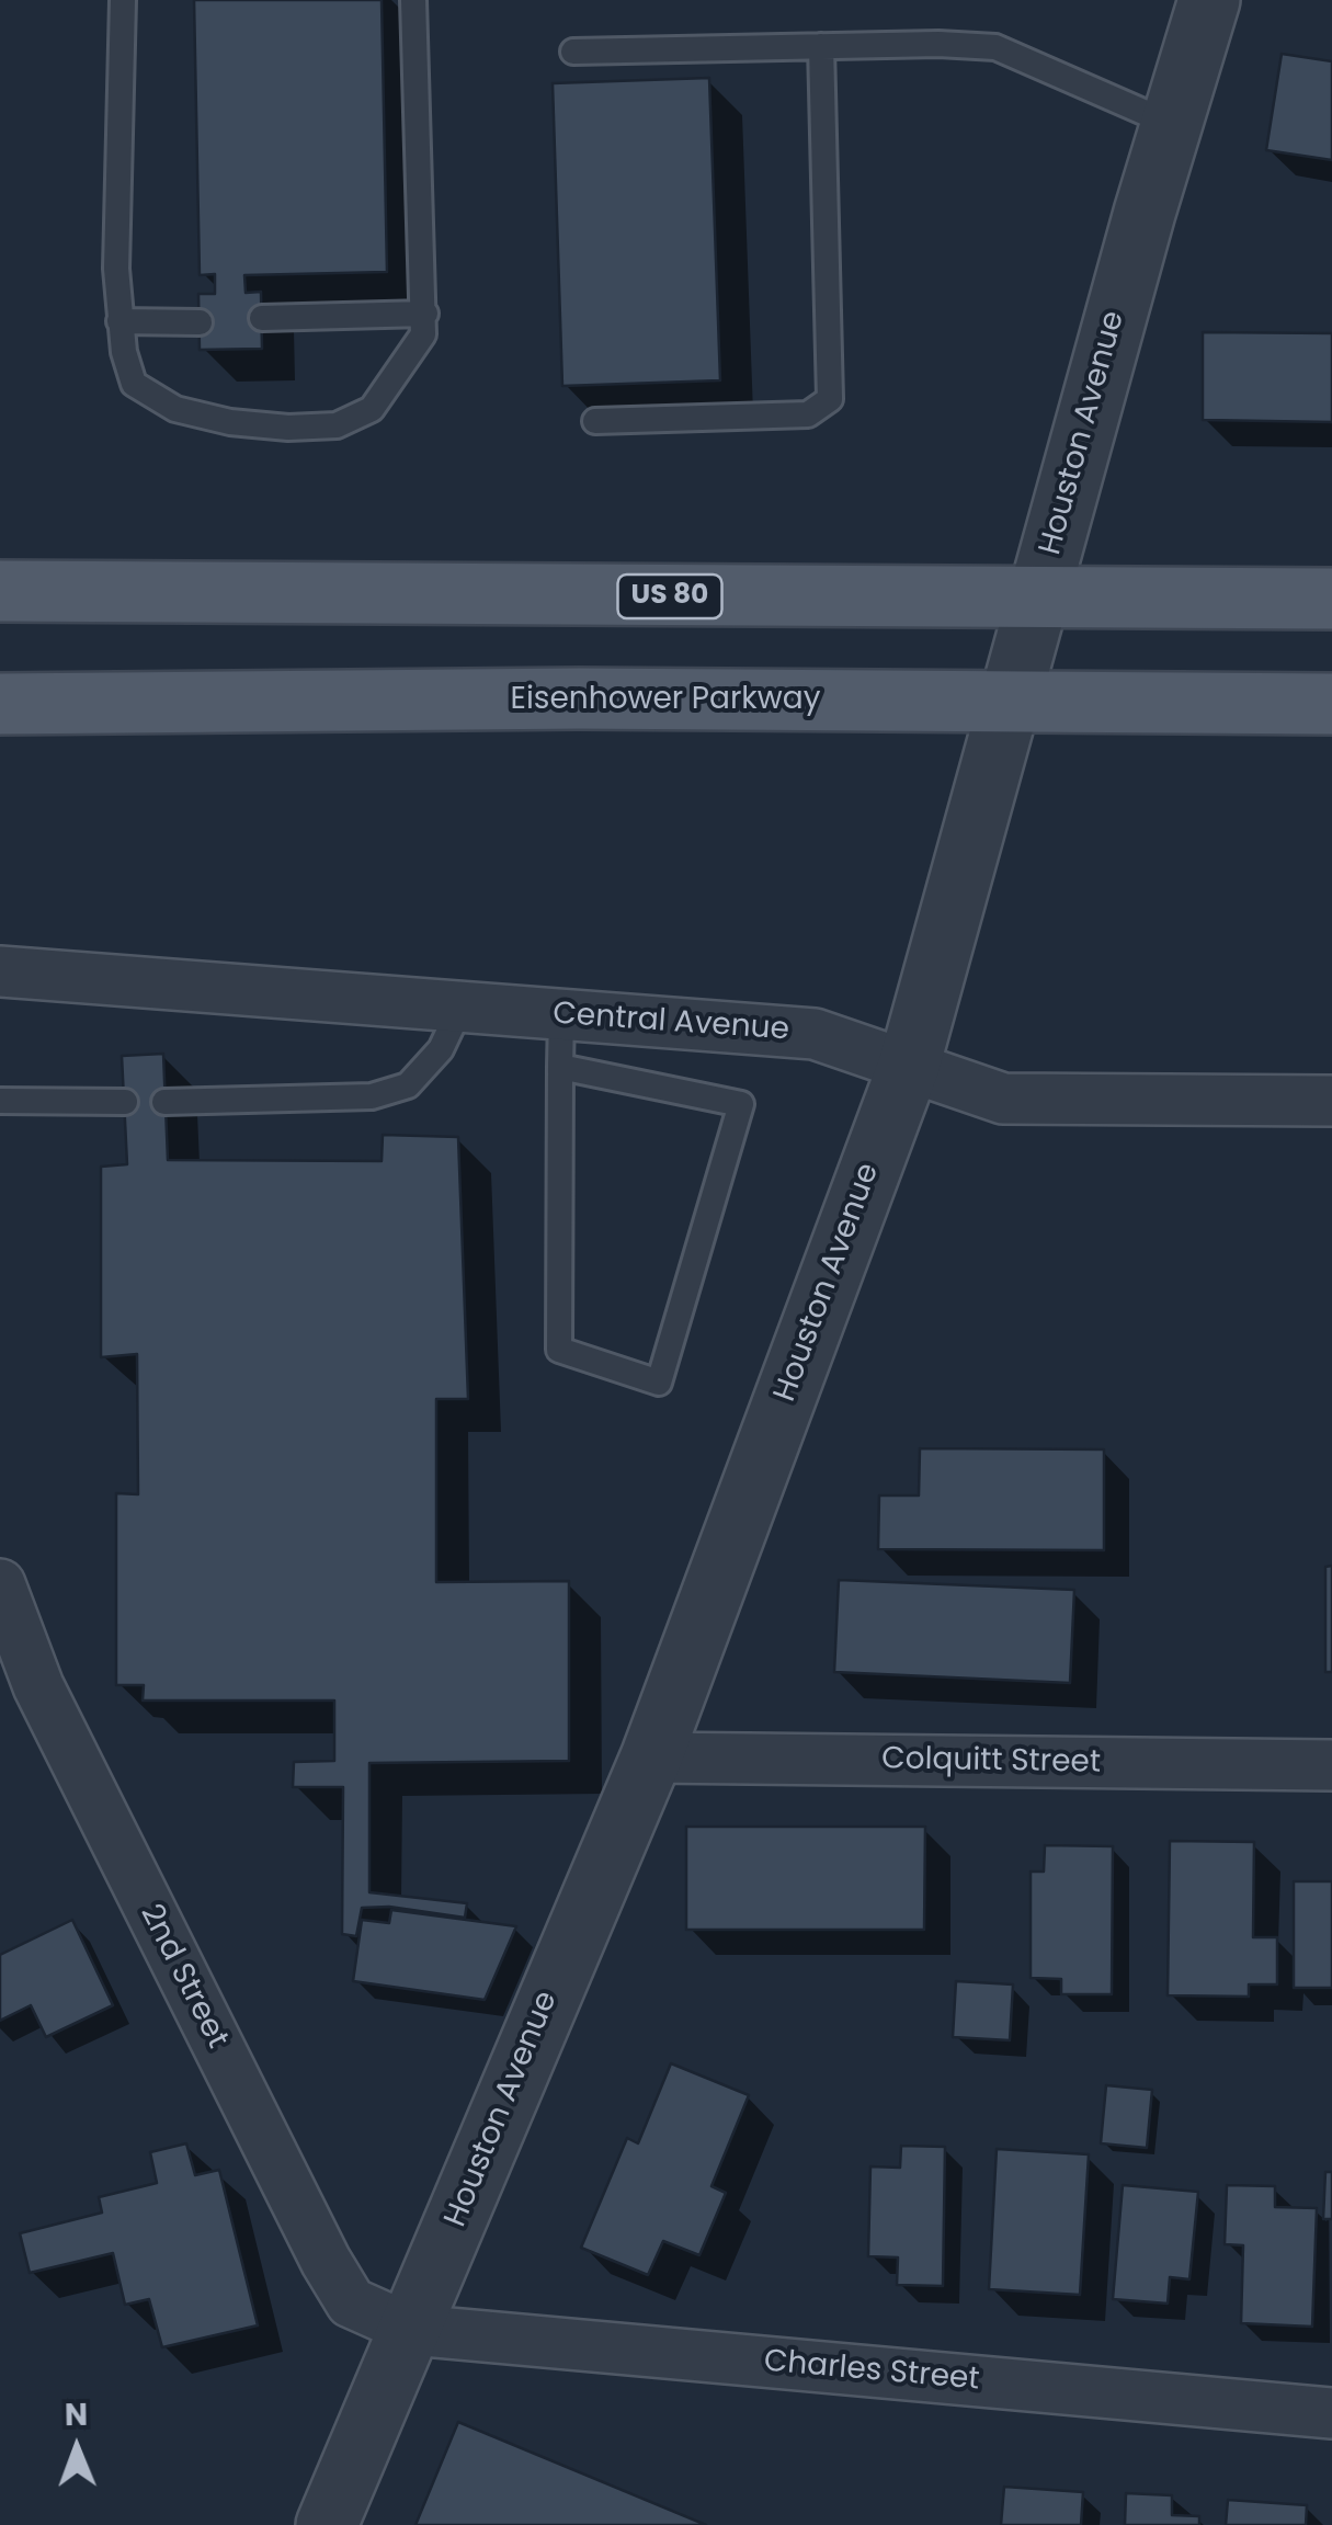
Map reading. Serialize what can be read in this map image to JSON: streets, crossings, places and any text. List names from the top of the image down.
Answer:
{
  "streets": {
    "main road": ["US 80", "Eisenhower Parkway"],
    "street": [
      "Houston Avenue",
      "Central Avenue",
      "Colquitt Street",
      "2nd Street",
      "Charles Street"
    ]
  },
  "crossings": [
    ["Houston Avenue", "US 80"],
    ["Houston Avenue", "Eisenhower Parkway"],
    ["Houston Avenue", "Central Avenue"],
    ["Houston Avenue", "Colquitt Street"],
    ["Houston Avenue", "2nd Street"],
    ["Houston Avenue", "Charles Street"],
    ["2nd Street", "Charles Street"]
  ],
  "north": "top"
}
